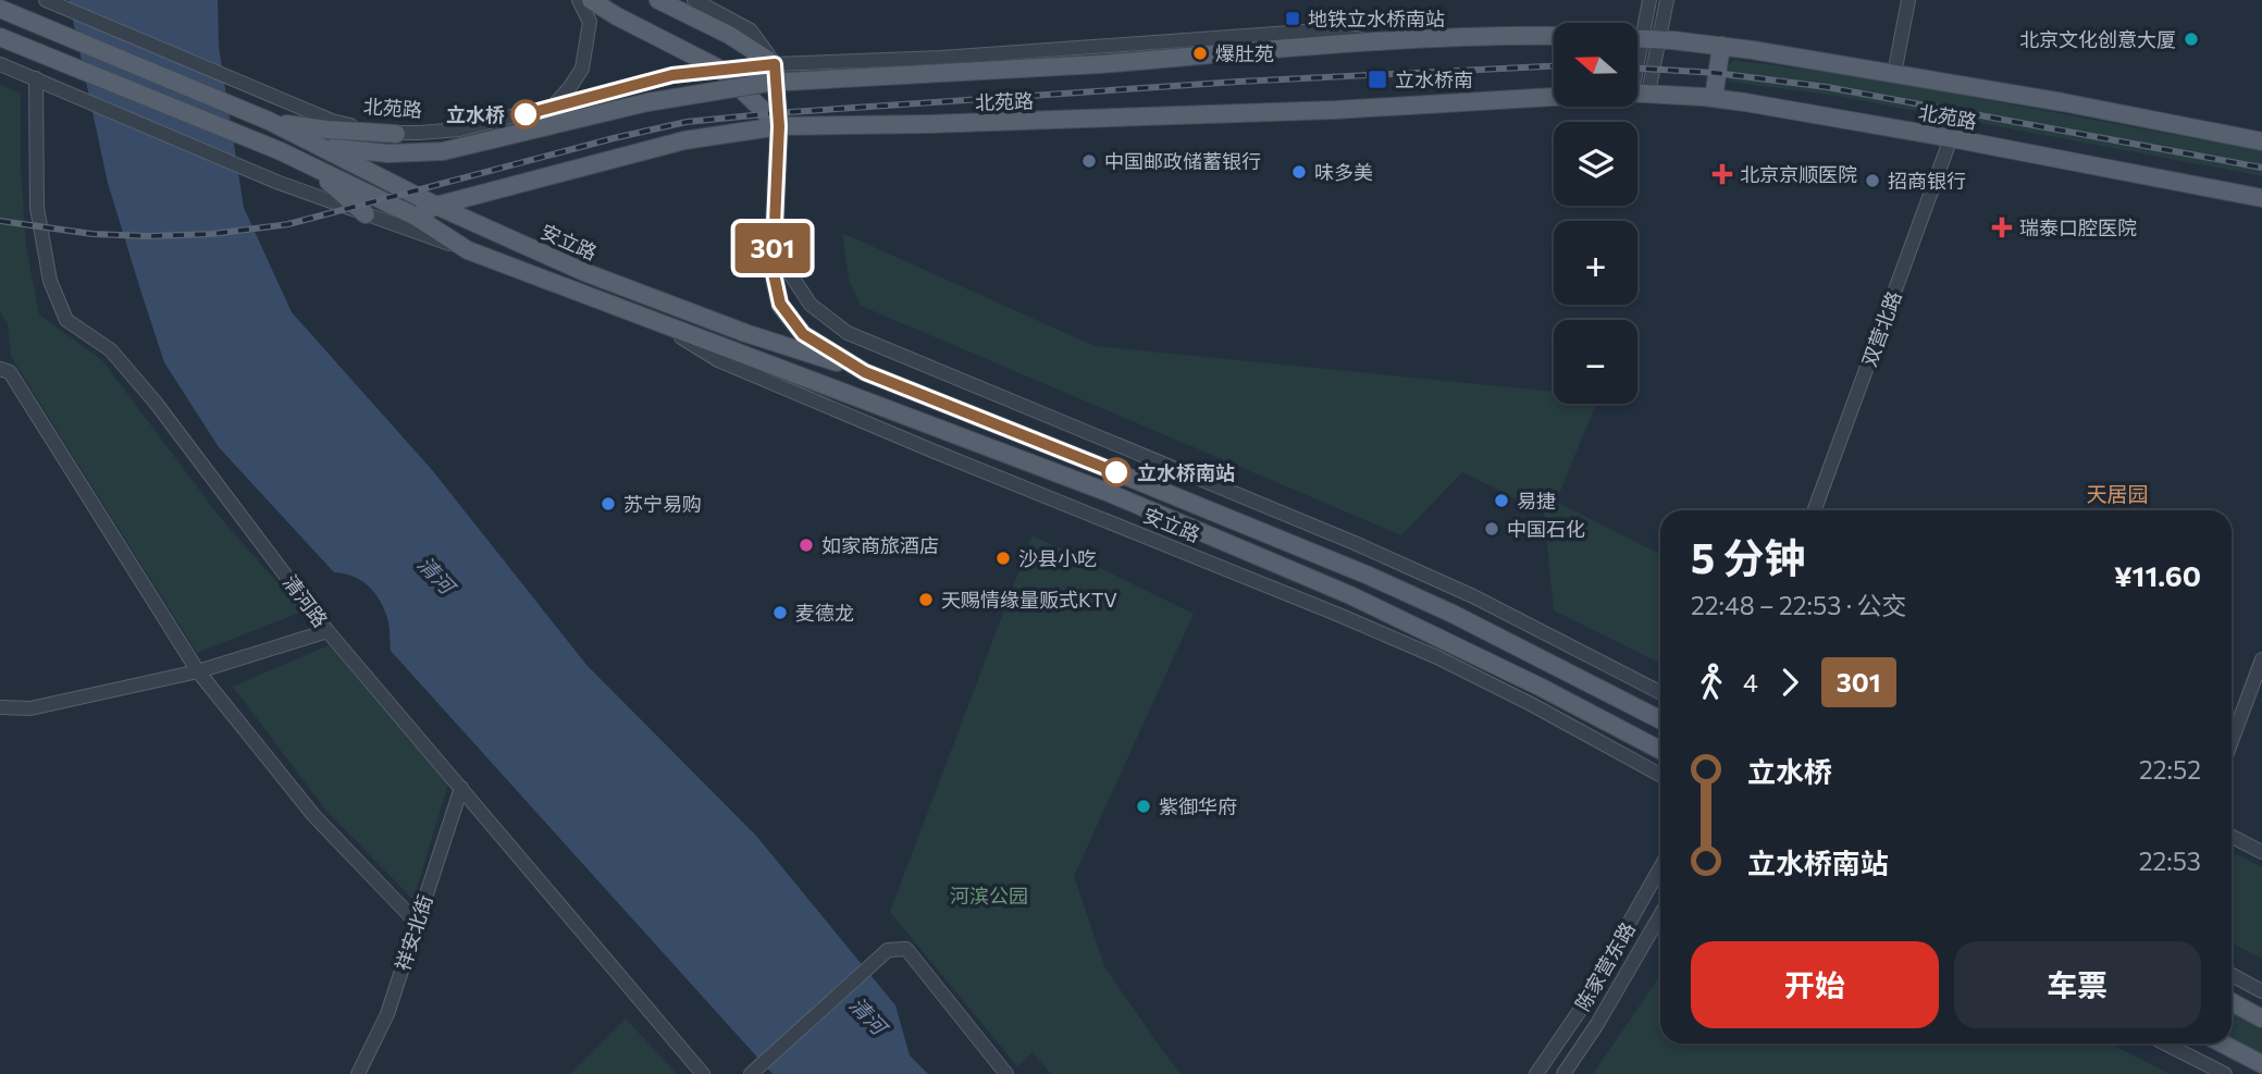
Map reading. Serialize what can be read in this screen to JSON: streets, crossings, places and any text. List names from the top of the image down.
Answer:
{
  "streets": {
    "main road": ["北苑路", "安立路"],
    "street": [
      "双营北路",
      "清河路",
      "祥安北街",
      "陈家营东路"
    ]
  },
  "crossings": [
    ["北苑路", "安立路"],
    ["北苑路", "双营北路"],
    ["安立路", "清河路"],
    ["清河路", "祥安北街"]
  ],
  "districts": ["天居园"],
  "water": ["清河"],
  "parks": ["河滨公园"],
  "places": {
    "transit": ["地铁立水桥南站", "立水桥南"],
    "other": [
      "北京文化创意大厦",
      "爆肚苑",
      "立水桥",
      "中国邮政储蓄银行",
      "味多美",
      "招商银行",
      "立水桥南站",
      "易捷",
      "苏宁易购",
      "中国石化",
      "如家商旅酒店",
      "沙县小吃",
      "天赐情缘量贩式KTV",
      "麦德龙",
      "紫御华府"
    ],
    "health": ["北京京顺医院", "瑞泰口腔医院"]
  },
  "lines": ["bus line 301"],
  "north": "left",
  "page": {
    "on_map": "301",
    "map_buttons": ["+", "−"],
    "heading": ["5 分钟", "22:48 – 22:53 · 公交", "¥11.60"],
    "legs": ["4", "301"],
    "list": [
      {
        "name": "立水桥",
        "value": "22:52"
      },
      {
        "name": "立水桥南站",
        "value": "22:53"
      }
    ],
    "buttons": ["开始", "车票"]
  }
}
